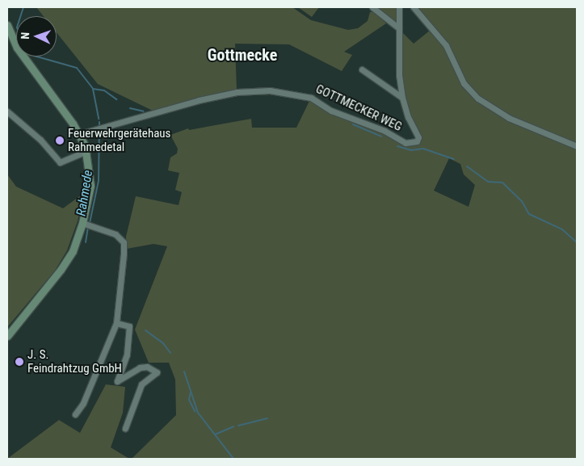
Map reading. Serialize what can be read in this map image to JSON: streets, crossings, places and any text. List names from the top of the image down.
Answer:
{
  "streets": {
    "street": ["GOTTMECKER WEG"]
  },
  "districts": ["Gottmecke"],
  "water": ["Rahmede"],
  "places": ["Feuerwehrgerätehaus Rahmedetal", "J. S. Feindrahtzug GmbH"],
  "north": "left"
}
